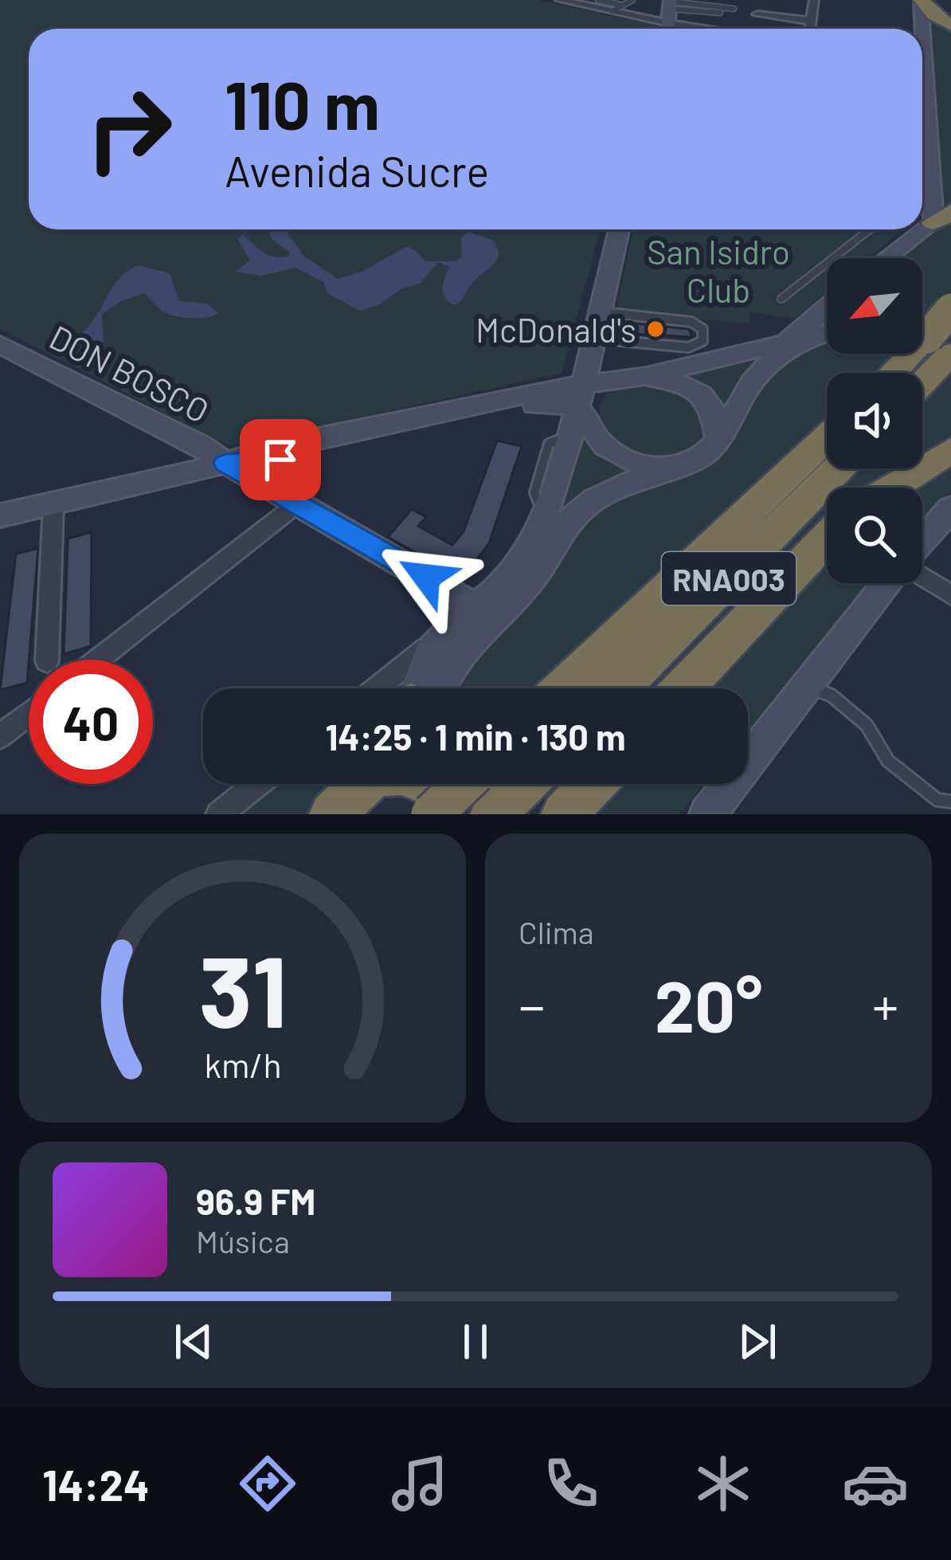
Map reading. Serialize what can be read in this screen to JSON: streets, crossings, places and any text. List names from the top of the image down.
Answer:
{
  "streets": {
    "highway": ["RNA003"],
    "main road": ["DON BOSCO"]
  },
  "parks": ["San Isidro Club"],
  "places": ["McDonald's"],
  "north": "bottom left",
  "page": {
    "turn": ["110 m", "Avenida Sucre"],
    "limit": "40",
    "trip": "14:25 · 1 min · 130 m",
    "tile": "Clima",
    "heat": ["−", "20°", "+"],
    "song": ["96.9 FM", "Música"],
    "tabs": "14:24",
    "gauge": ["31", "km/h"]
  }
}
